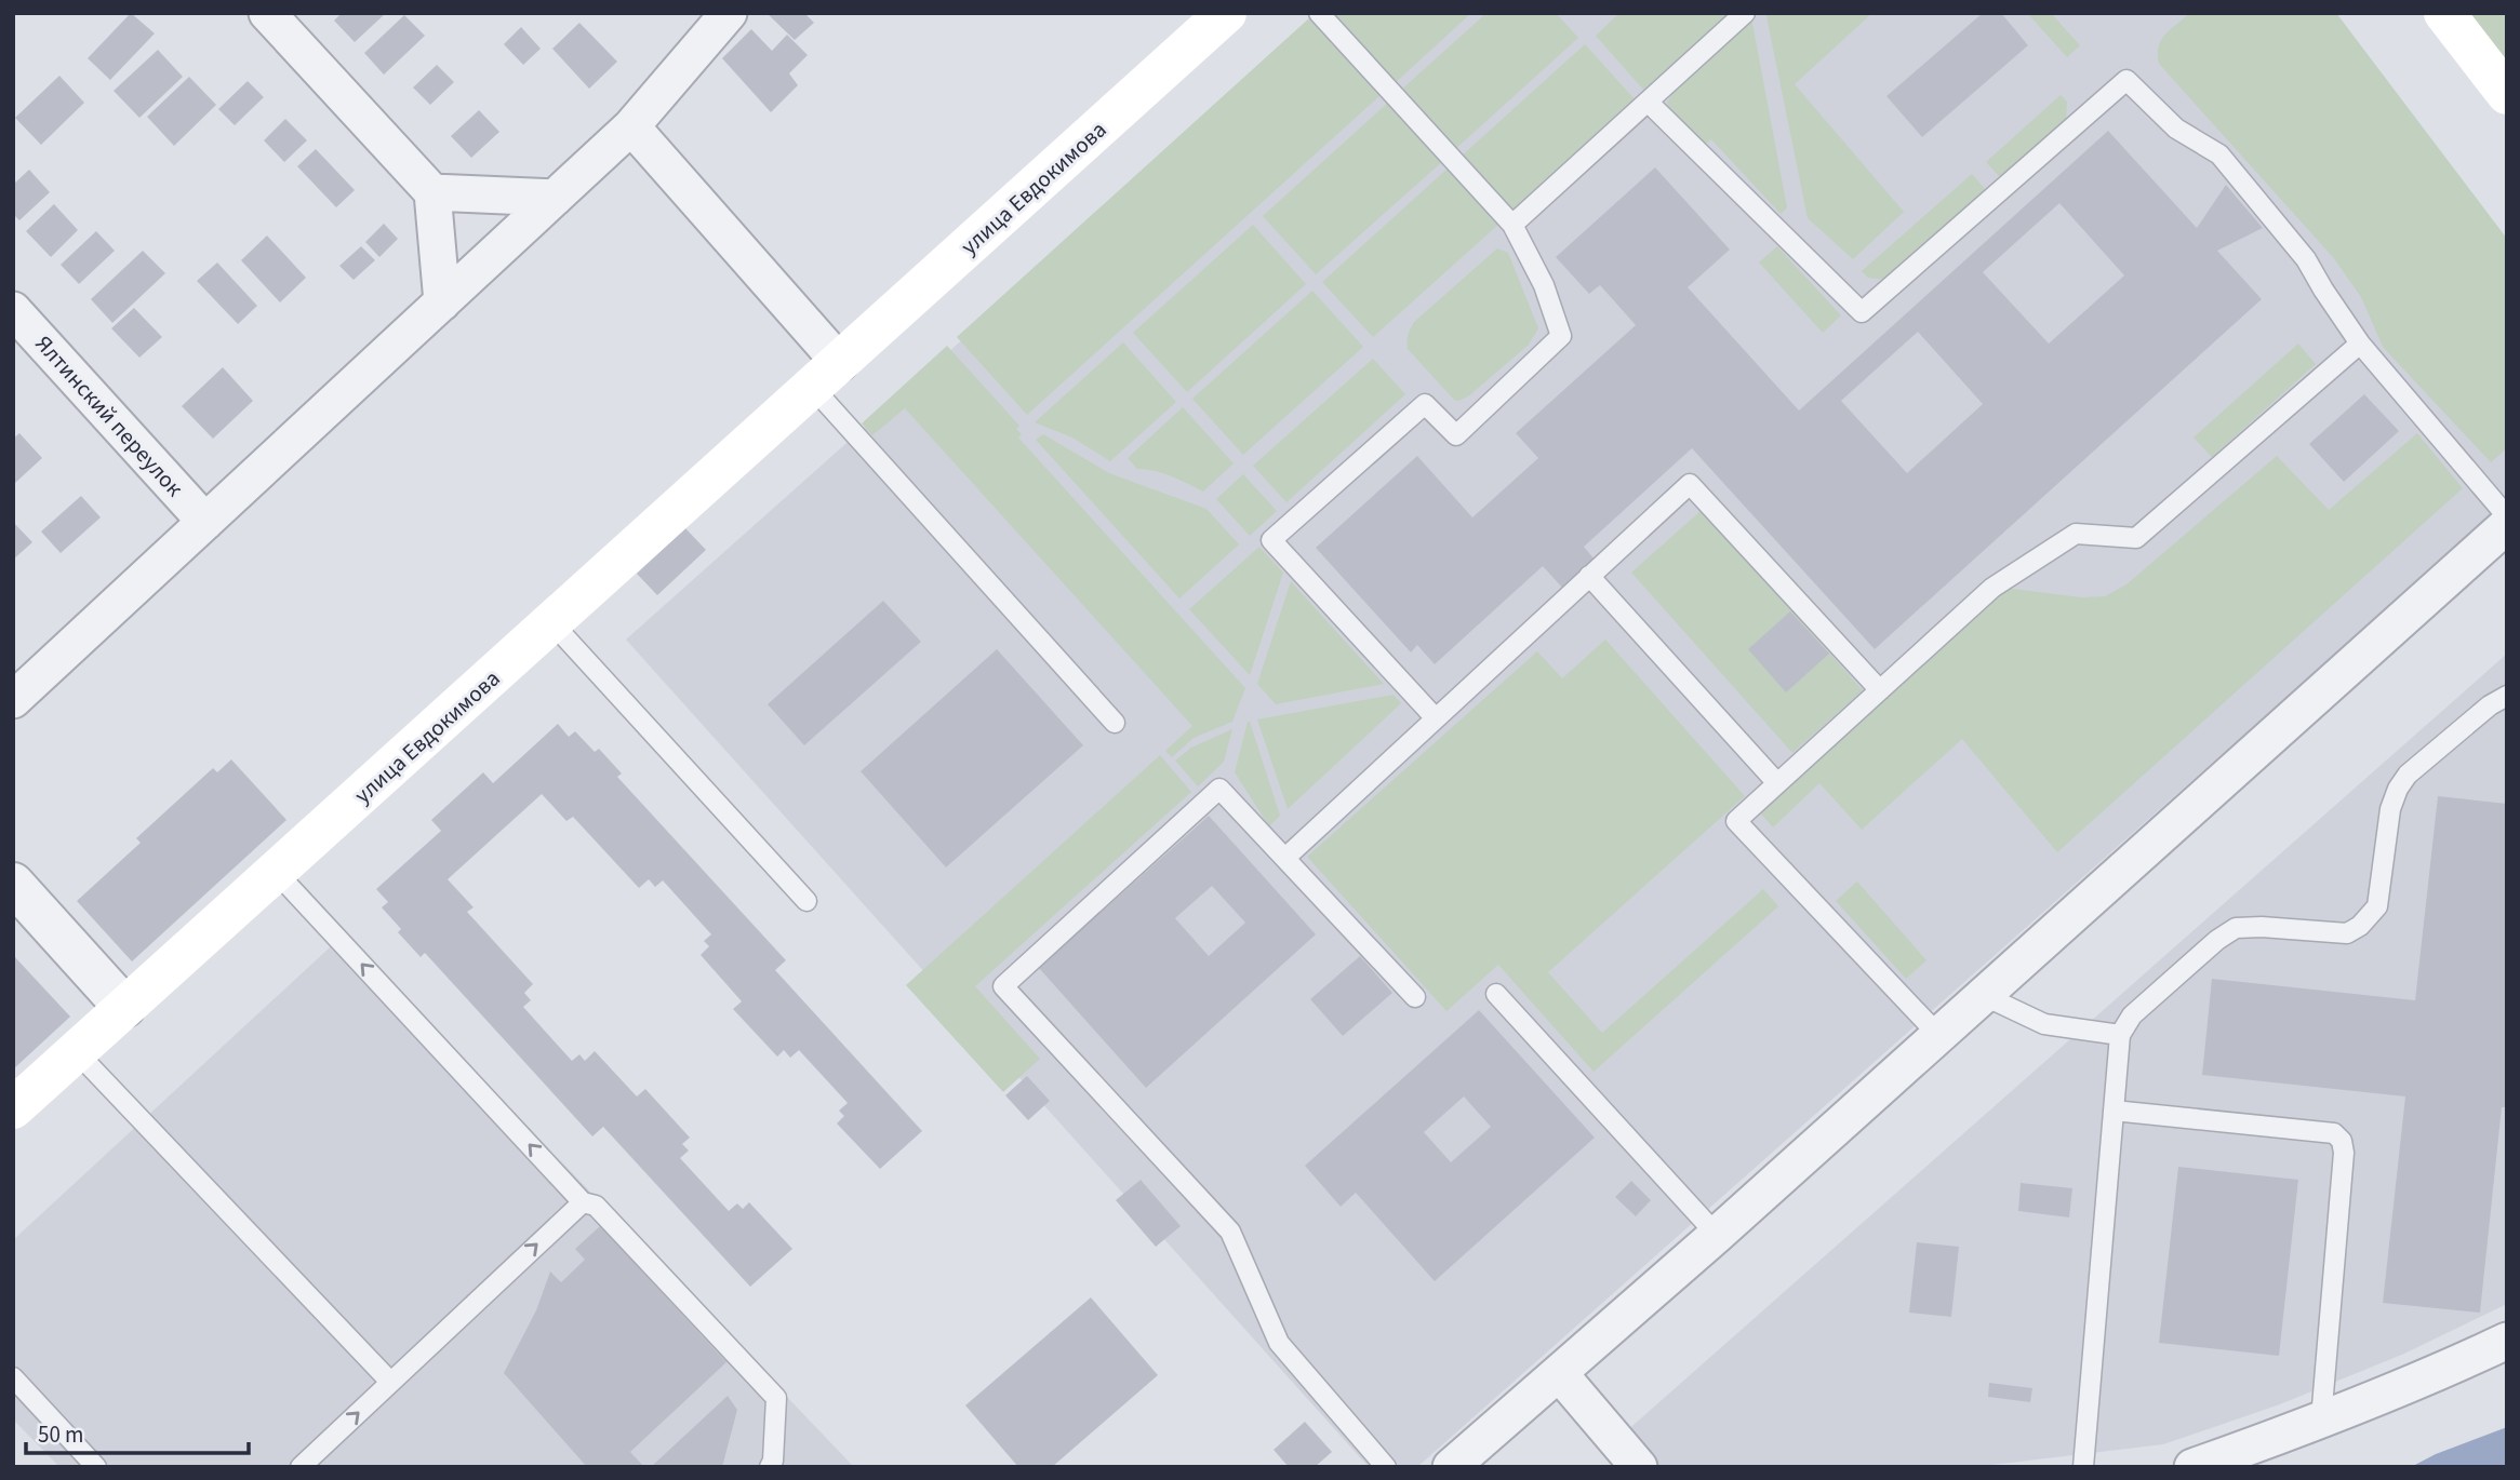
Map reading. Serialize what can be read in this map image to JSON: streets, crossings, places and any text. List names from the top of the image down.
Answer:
{
  "streets": {
    "main road": ["улица Евдокимова"],
    "street": ["Ялтинский переулок"]
  },
  "scale_bar": "50 m"
}
